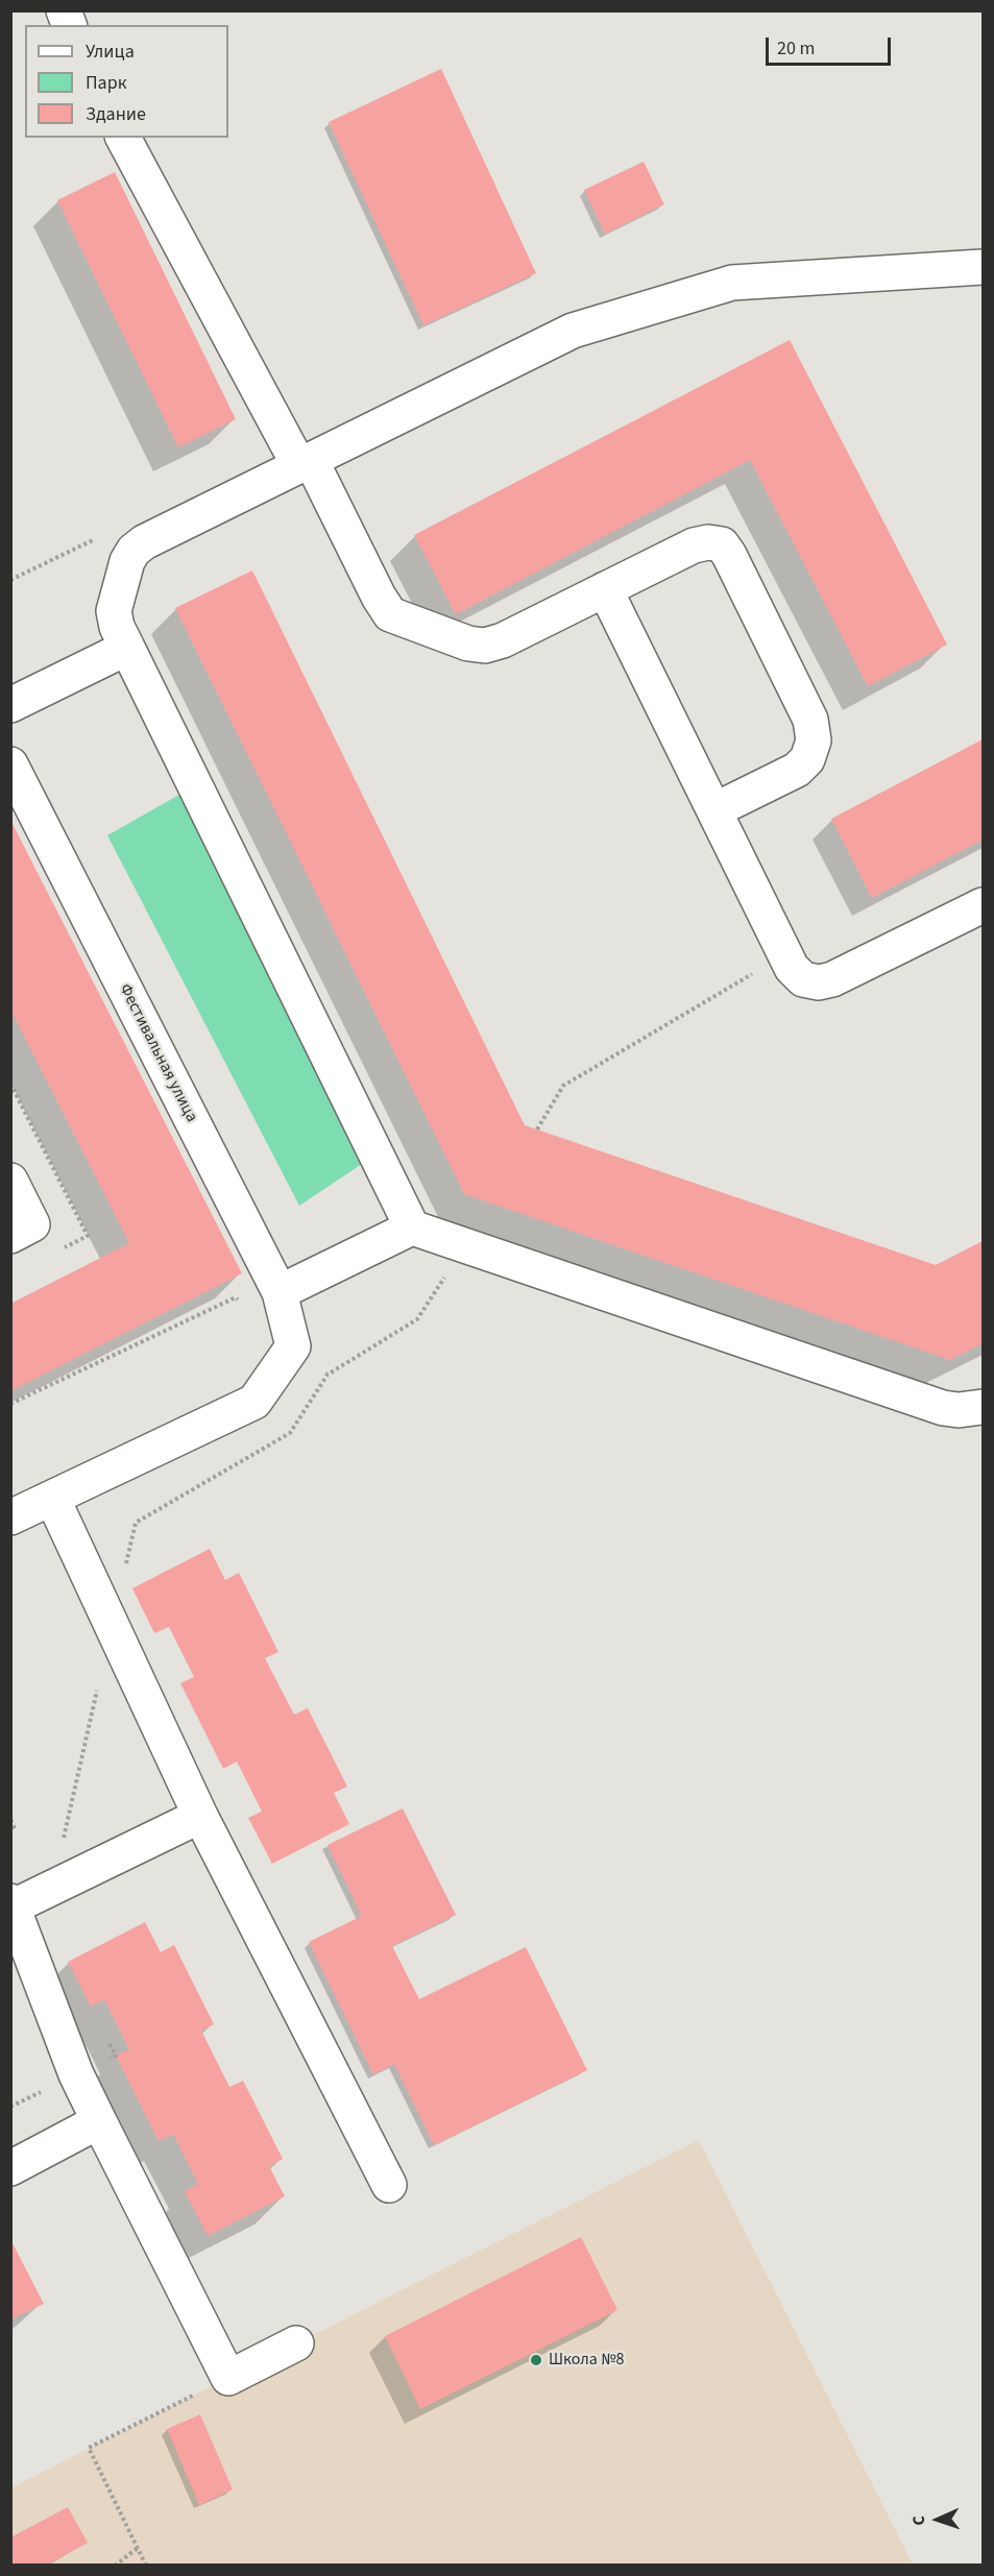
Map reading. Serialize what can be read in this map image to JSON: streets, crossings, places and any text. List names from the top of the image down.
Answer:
{
  "streets": {
    "street": ["Фестивальная улица"]
  },
  "places": ["Школа №8"],
  "legend": ["Улица", "Парк", "Здание"],
  "scale_bar": "20 m",
  "north": "left"
}
